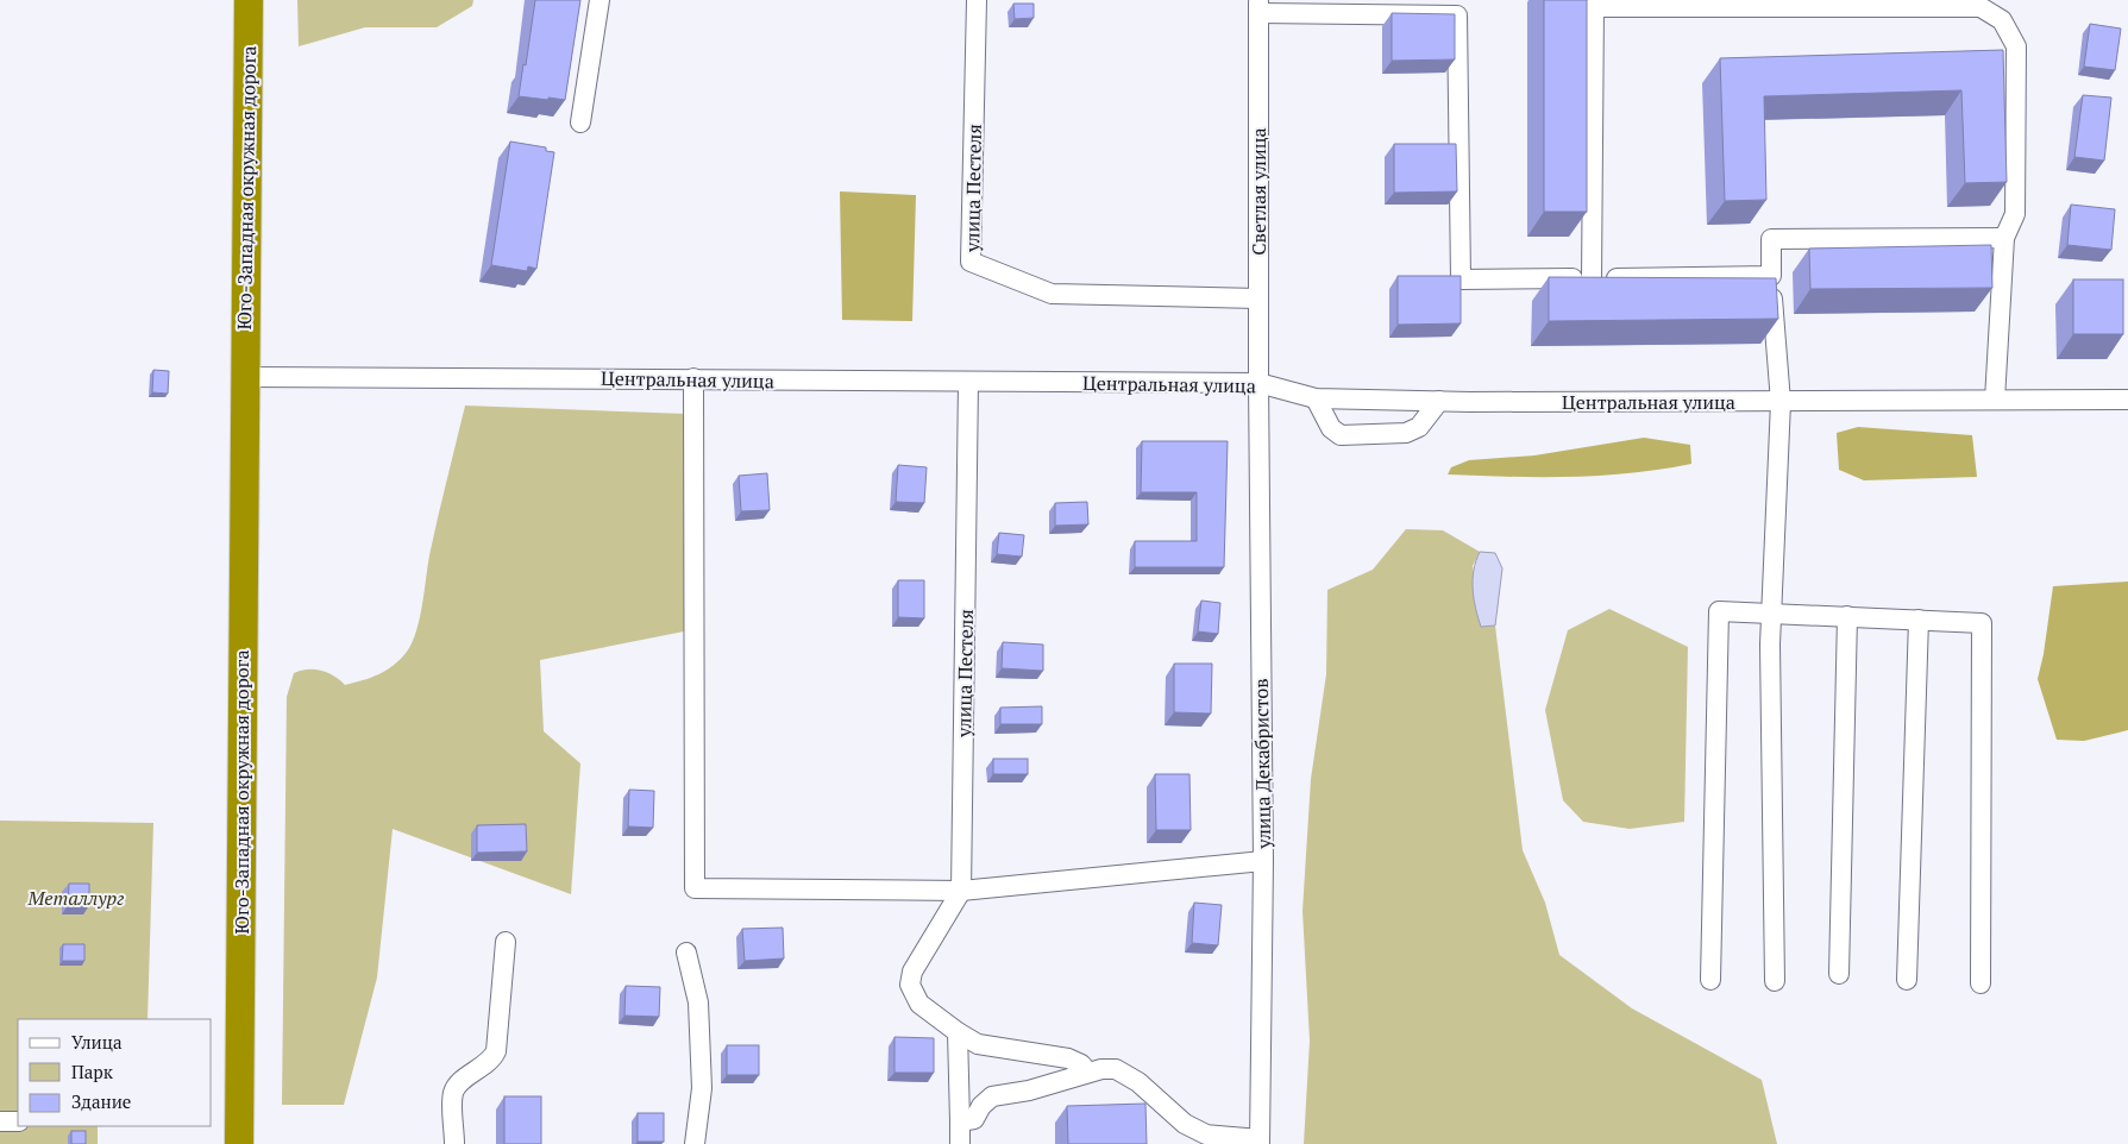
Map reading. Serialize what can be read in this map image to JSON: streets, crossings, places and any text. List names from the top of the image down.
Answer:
{
  "streets": {
    "highway": ["Юго-Западная окружная дорога"],
    "street": [
      "улица Пестеля",
      "Светлая улица",
      "Центральная улица",
      "улица Декабристов"
    ]
  },
  "crossings": [
    ["Юго-Западная окружная дорога", "Центральная улица"],
    ["улица Пестеля", "Светлая улица"],
    ["улица Пестеля", "Центральная улица"],
    ["Светлая улица", "Центральная улица"],
    ["Светлая улица", "улица Декабристов"],
    ["Центральная улица", "улица Декабристов"]
  ],
  "parks": ["Металлург"],
  "legend": ["Улица", "Парк", "Здание"]
}
